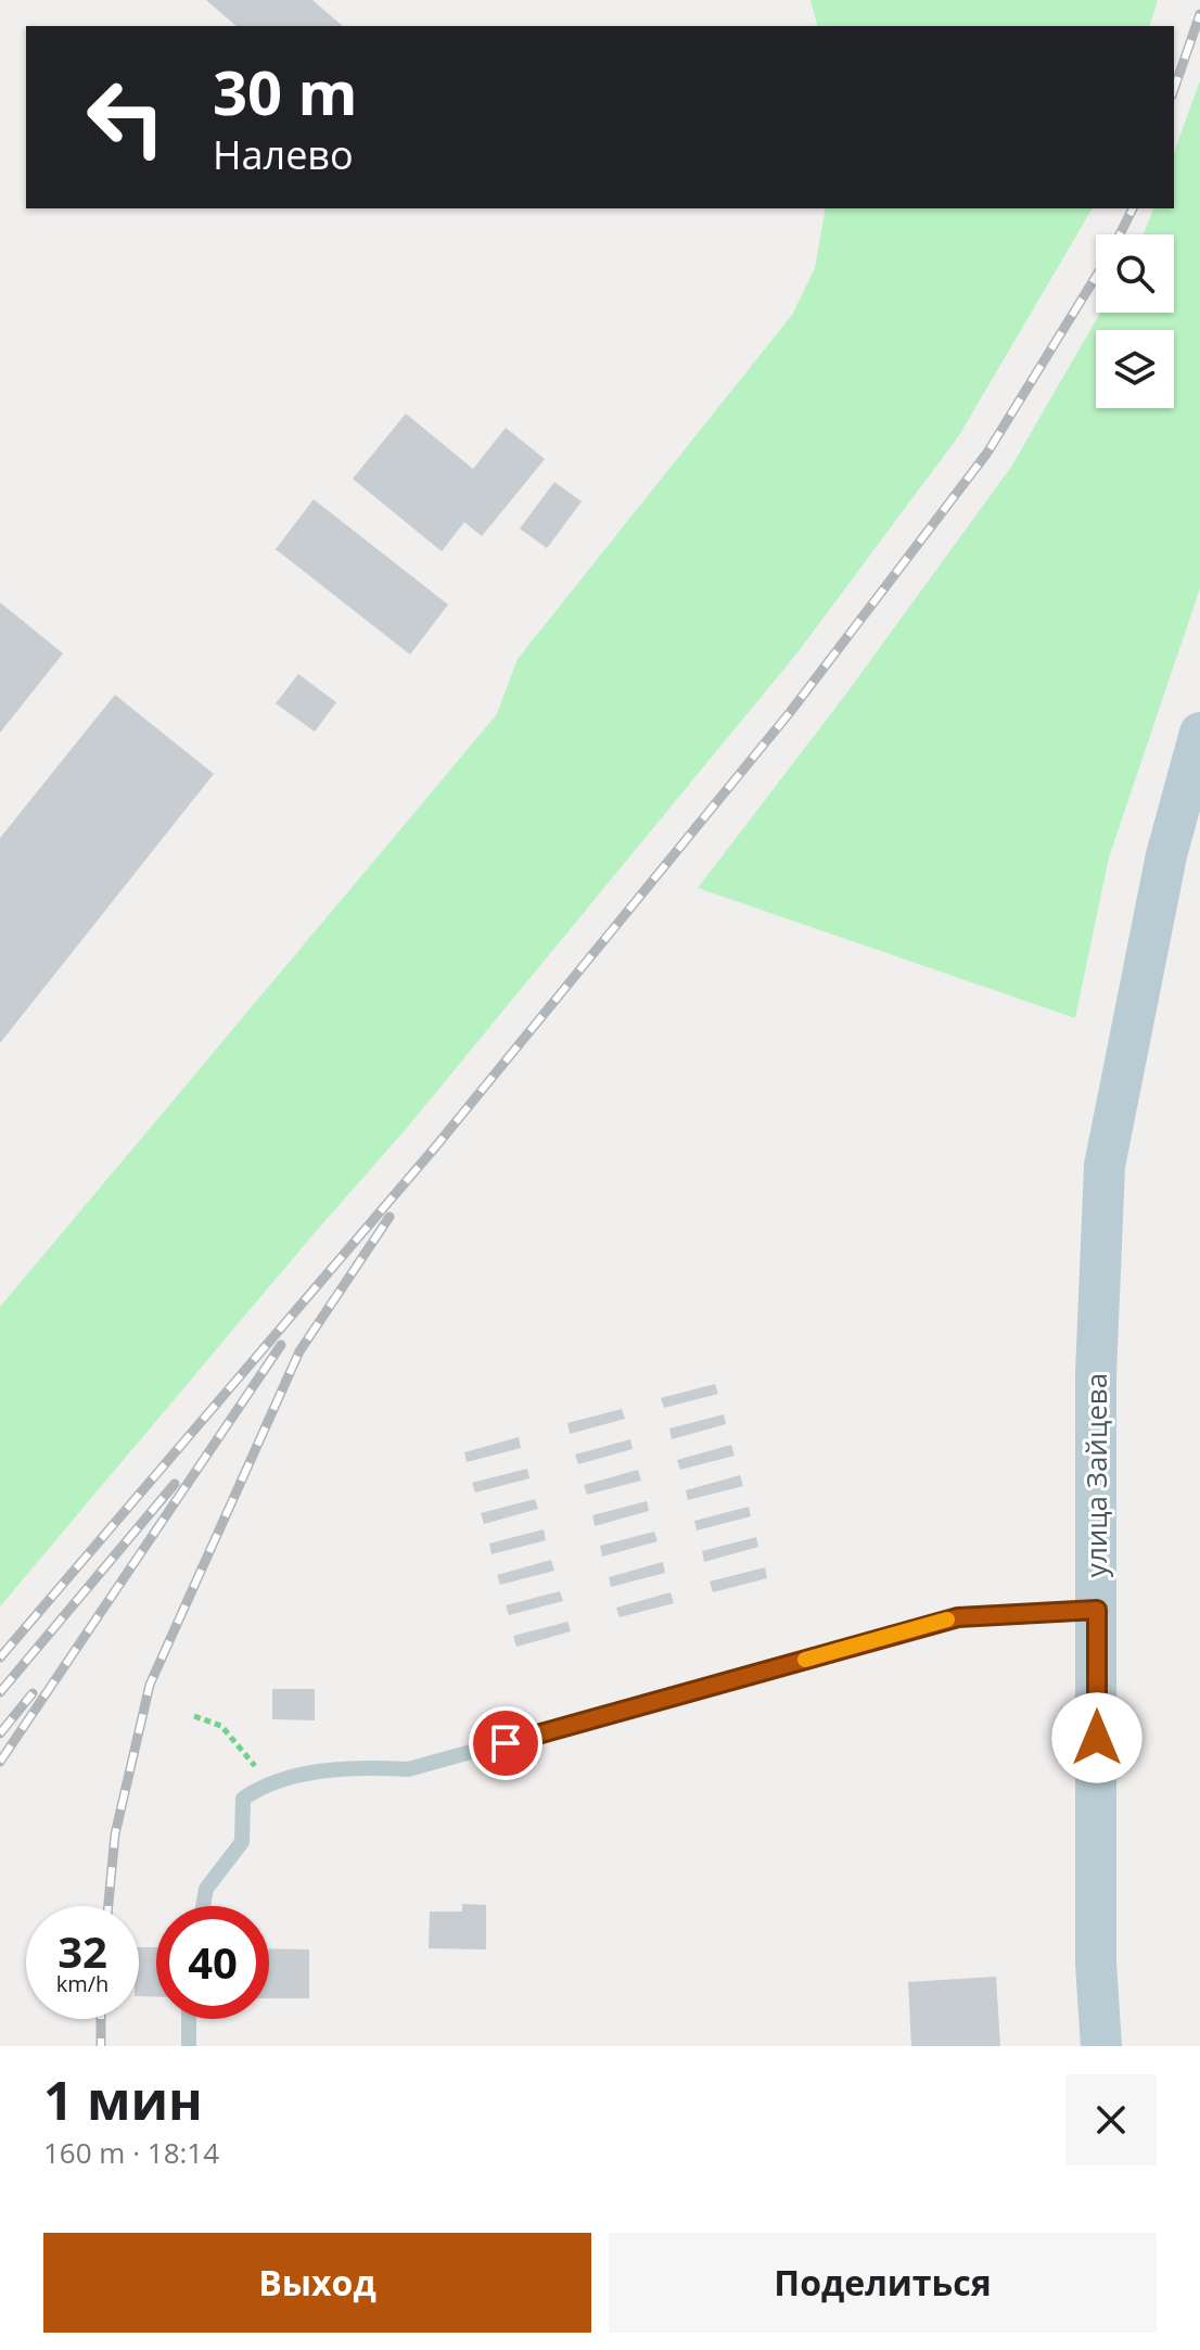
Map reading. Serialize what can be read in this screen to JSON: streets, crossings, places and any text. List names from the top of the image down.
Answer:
{
  "streets": {
    "street": ["улица Зайцева"]
  },
  "page": {
    "turn": ["30 m", "Налево"],
    "speed": "32 km/h",
    "limit": "40",
    "heading": ["1 мин", "160 m · 18:14"],
    "buttons": ["Выход", "Поделиться"]
  }
}
